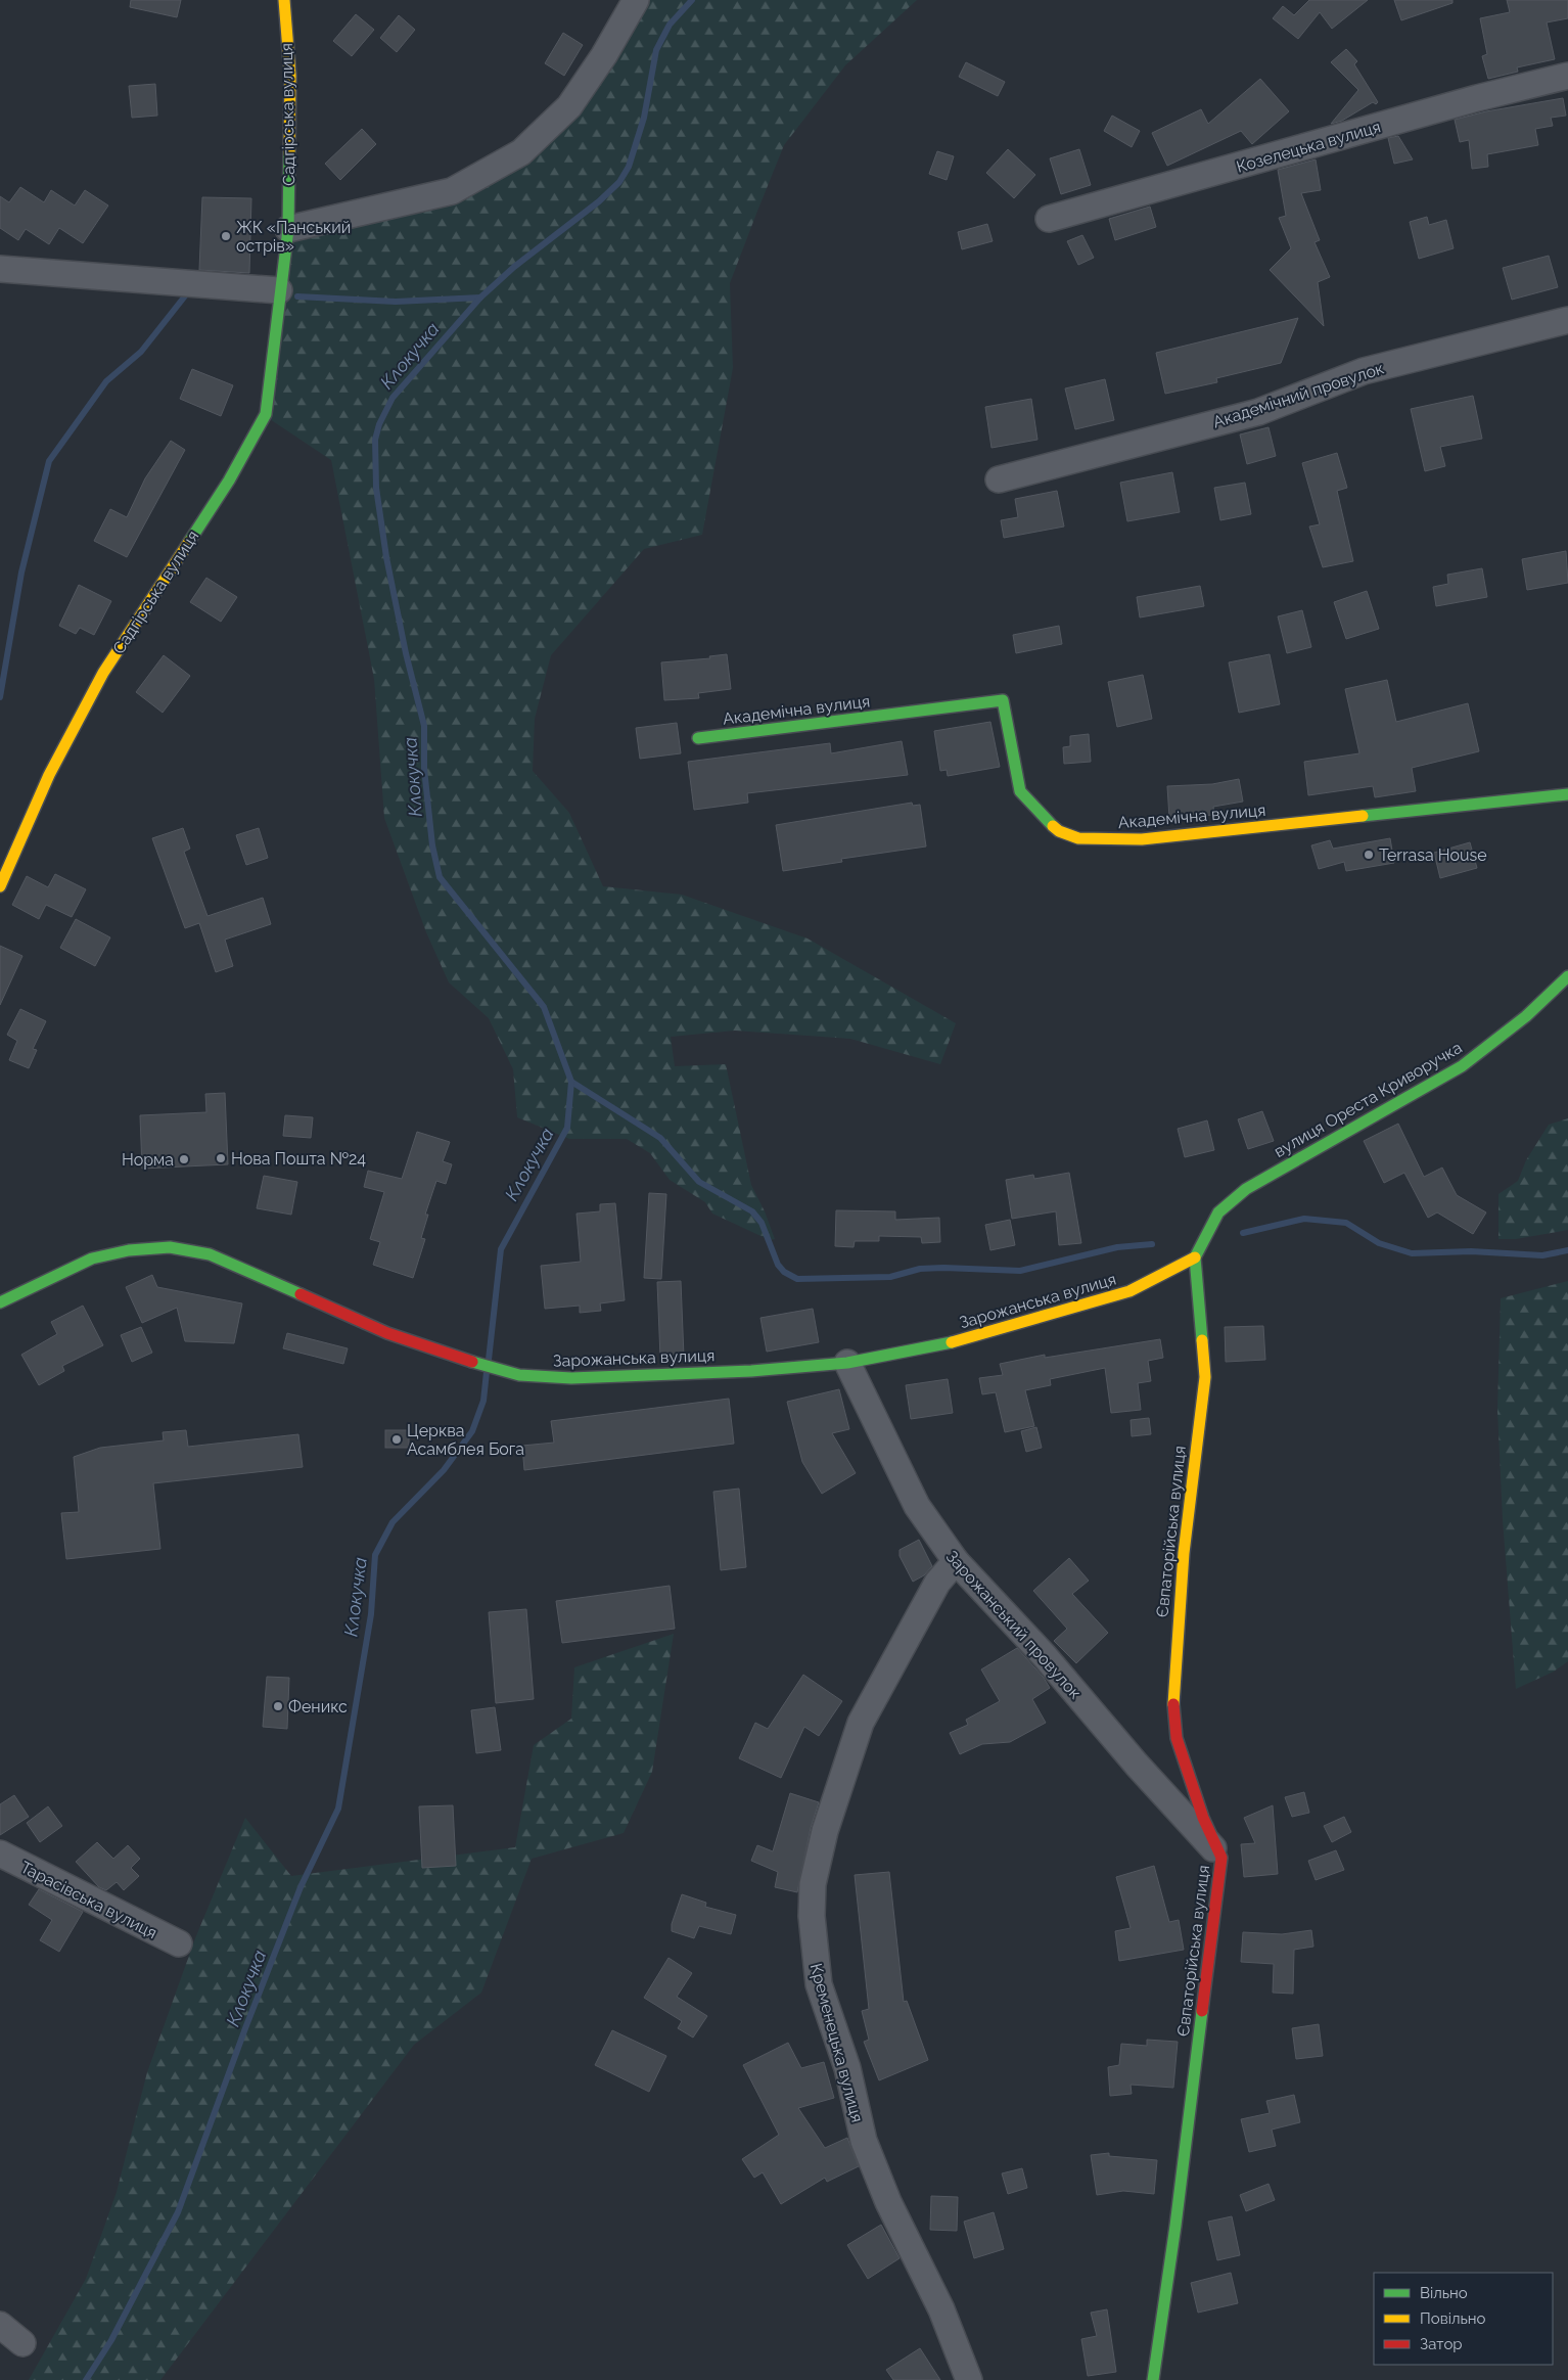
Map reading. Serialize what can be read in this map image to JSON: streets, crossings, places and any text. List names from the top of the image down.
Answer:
{
  "streets": {
    "street": [
      "Садгірська вулиця",
      "Козелецька вулиця",
      "Академічний провулок",
      "Академічна вулиця",
      "вулиця Ореста Криворучка",
      "Зарожанська вулиця",
      "Євпаторійська вулиця",
      "Зарожанський провулок",
      "Тарасівська вулиця",
      "Кременецька вулиця"
    ]
  },
  "crossings": [
    ["вулиця Ореста Криворучка", "Зарожанська вулиця"],
    ["вулиця Ореста Криворучка", "Євпаторійська вулиця"],
    ["Зарожанська вулиця", "Євпаторійська вулиця"],
    ["Зарожанська вулиця", "Зарожанський провулок"],
    ["Євпаторійська вулиця", "Зарожанський провулок"],
    ["Зарожанський провулок", "Кременецька вулиця"]
  ],
  "water": ["Клокучка"],
  "places": [
    "ЖК «Панський острів»",
    "Terrasa House",
    "Нова Пошта №24",
    "Норма",
    "Церква Асамблея Бога",
    "Феникс"
  ],
  "legend": ["Вільно", "Повільно", "Затор"]
}
